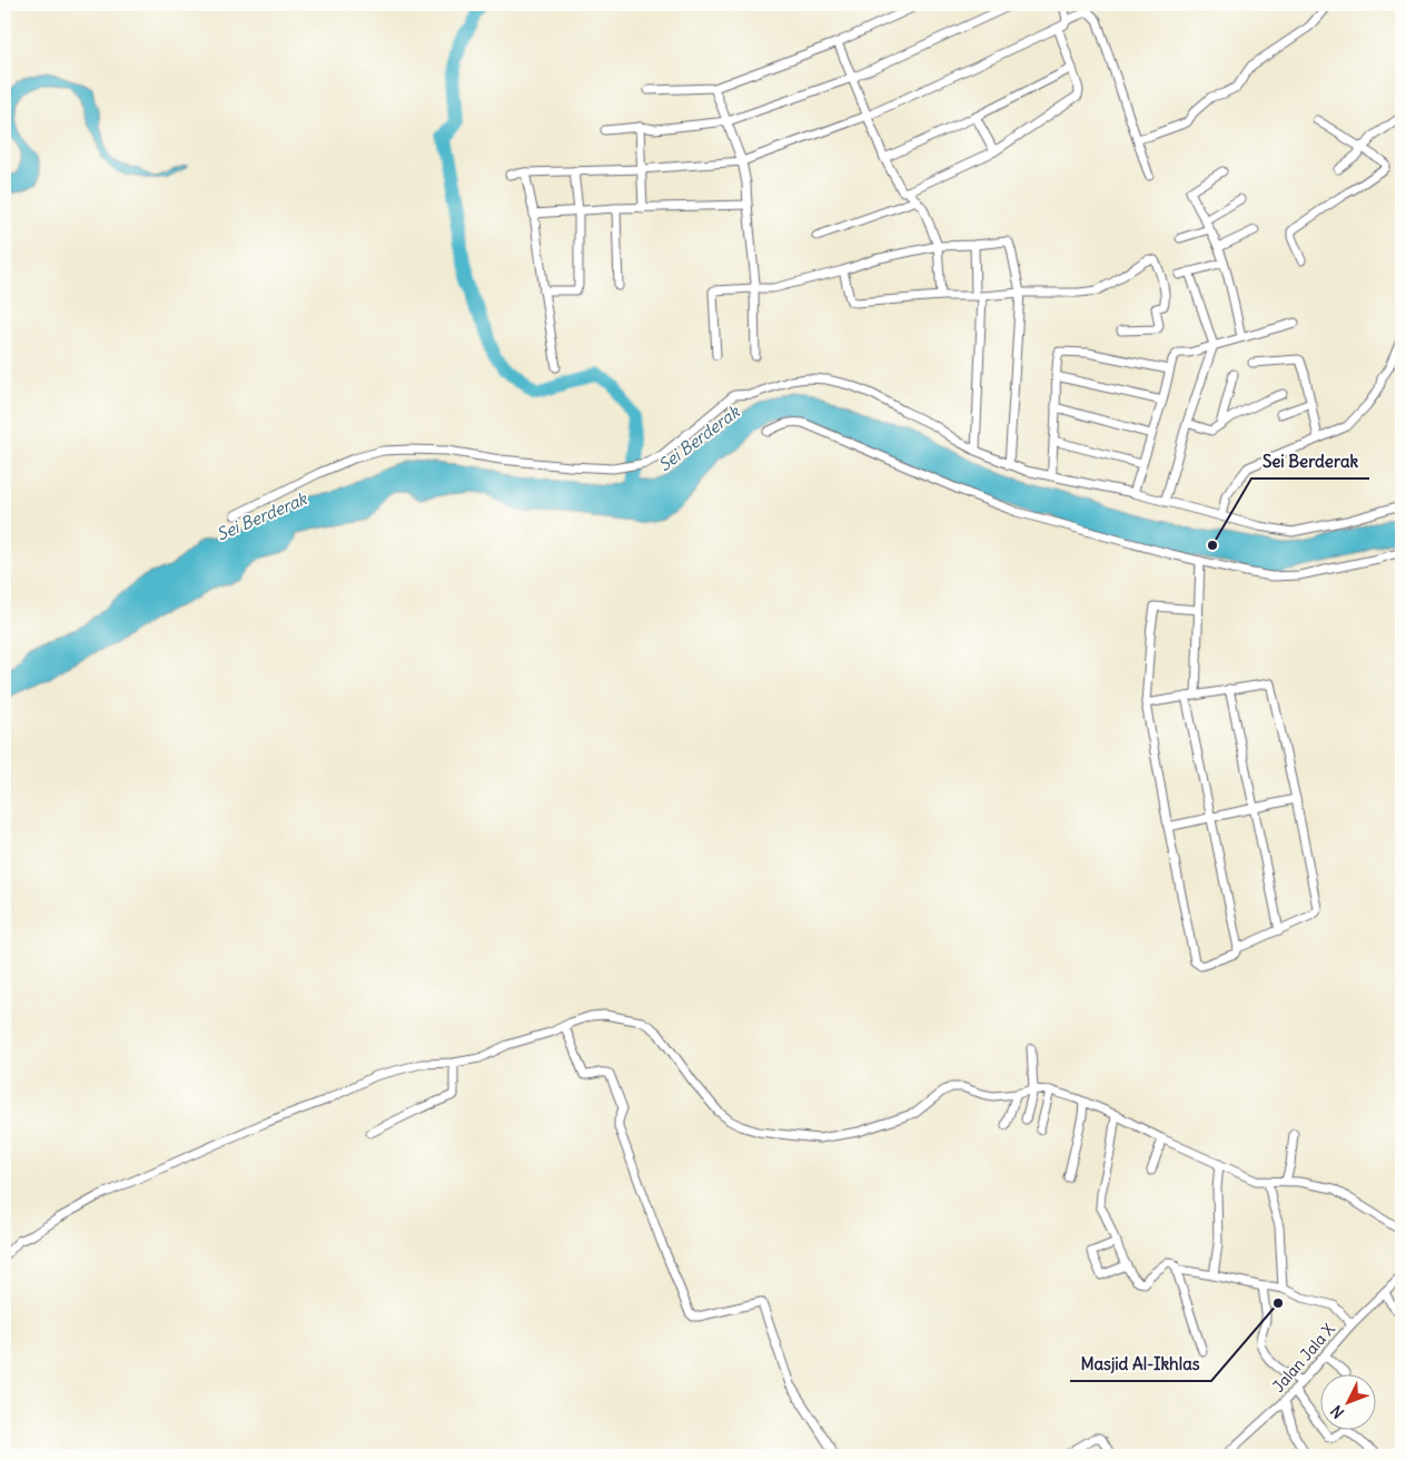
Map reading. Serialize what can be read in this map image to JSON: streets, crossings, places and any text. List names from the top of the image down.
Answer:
{
  "streets": {
    "street": ["Jalan Jala X"]
  },
  "water": ["Sei Berderak"],
  "places": ["Sei Berderak", "Masjid Al-Ikhlas"],
  "north": "bottom left"
}
